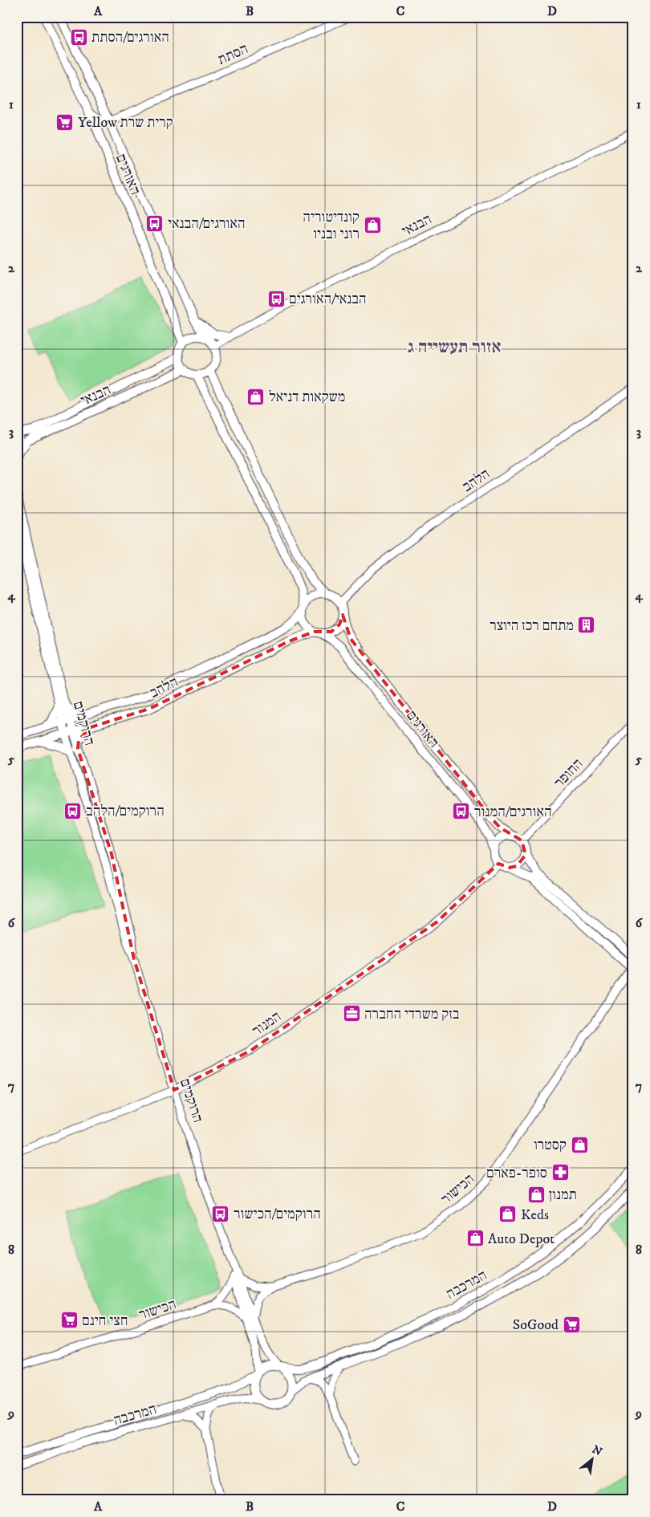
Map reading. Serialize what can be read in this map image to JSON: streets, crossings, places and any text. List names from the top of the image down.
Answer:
{
  "streets": {
    "street": [
      "הסתת",
      "האורגים",
      "הבנאי",
      "הלהב",
      "הרוקמים",
      "החופר",
      "המנור",
      "הכישור",
      "המרכבה"
    ]
  },
  "crossings": [
    ["הסתת", "האורגים"],
    ["האורגים", "הבנאי"],
    ["האורגים", "הלהב"],
    ["האורגים", "החופר"],
    ["האורגים", "המנור"],
    ["הלהב", "הרוקמים"],
    ["הרוקמים", "המנור"],
    ["הרוקמים", "הכישור"],
    ["הרוקמים", "המרכבה"],
    ["החופר", "המנור"]
  ],
  "districts": ["אזור תעשייה ג"],
  "places": {
    "bus stop": [
      "האורגים/הסתת",
      "האורגים/הבנאי",
      "הבנאי/האורגים",
      "הרוקמים/הלהב",
      "האורגים/המנור",
      "הרוקמים/הכישור"
    ],
    "supermarket": ["Yellow קרית שרת", "חצי חינם", "SoGood"],
    "shop": [
      "קונדיטוריה רוני ובניו",
      "משקאות דניאל",
      "קסטרו",
      "תמנון",
      "Keds",
      "Auto Depot"
    ],
    "building": ["מתחם רכז היוצר"],
    "office": ["בזק משרדי החברה"],
    "pharmacy": ["סופר-פארם"]
  },
  "north": "top right",
  "grid": {
    "columns": [
      "A",
      "B",
      "C",
      "D"
    ],
    "rows": [
      "1",
      "2",
      "3",
      "4",
      "5",
      "6",
      "7",
      "8",
      "9"
    ]
  }
}
